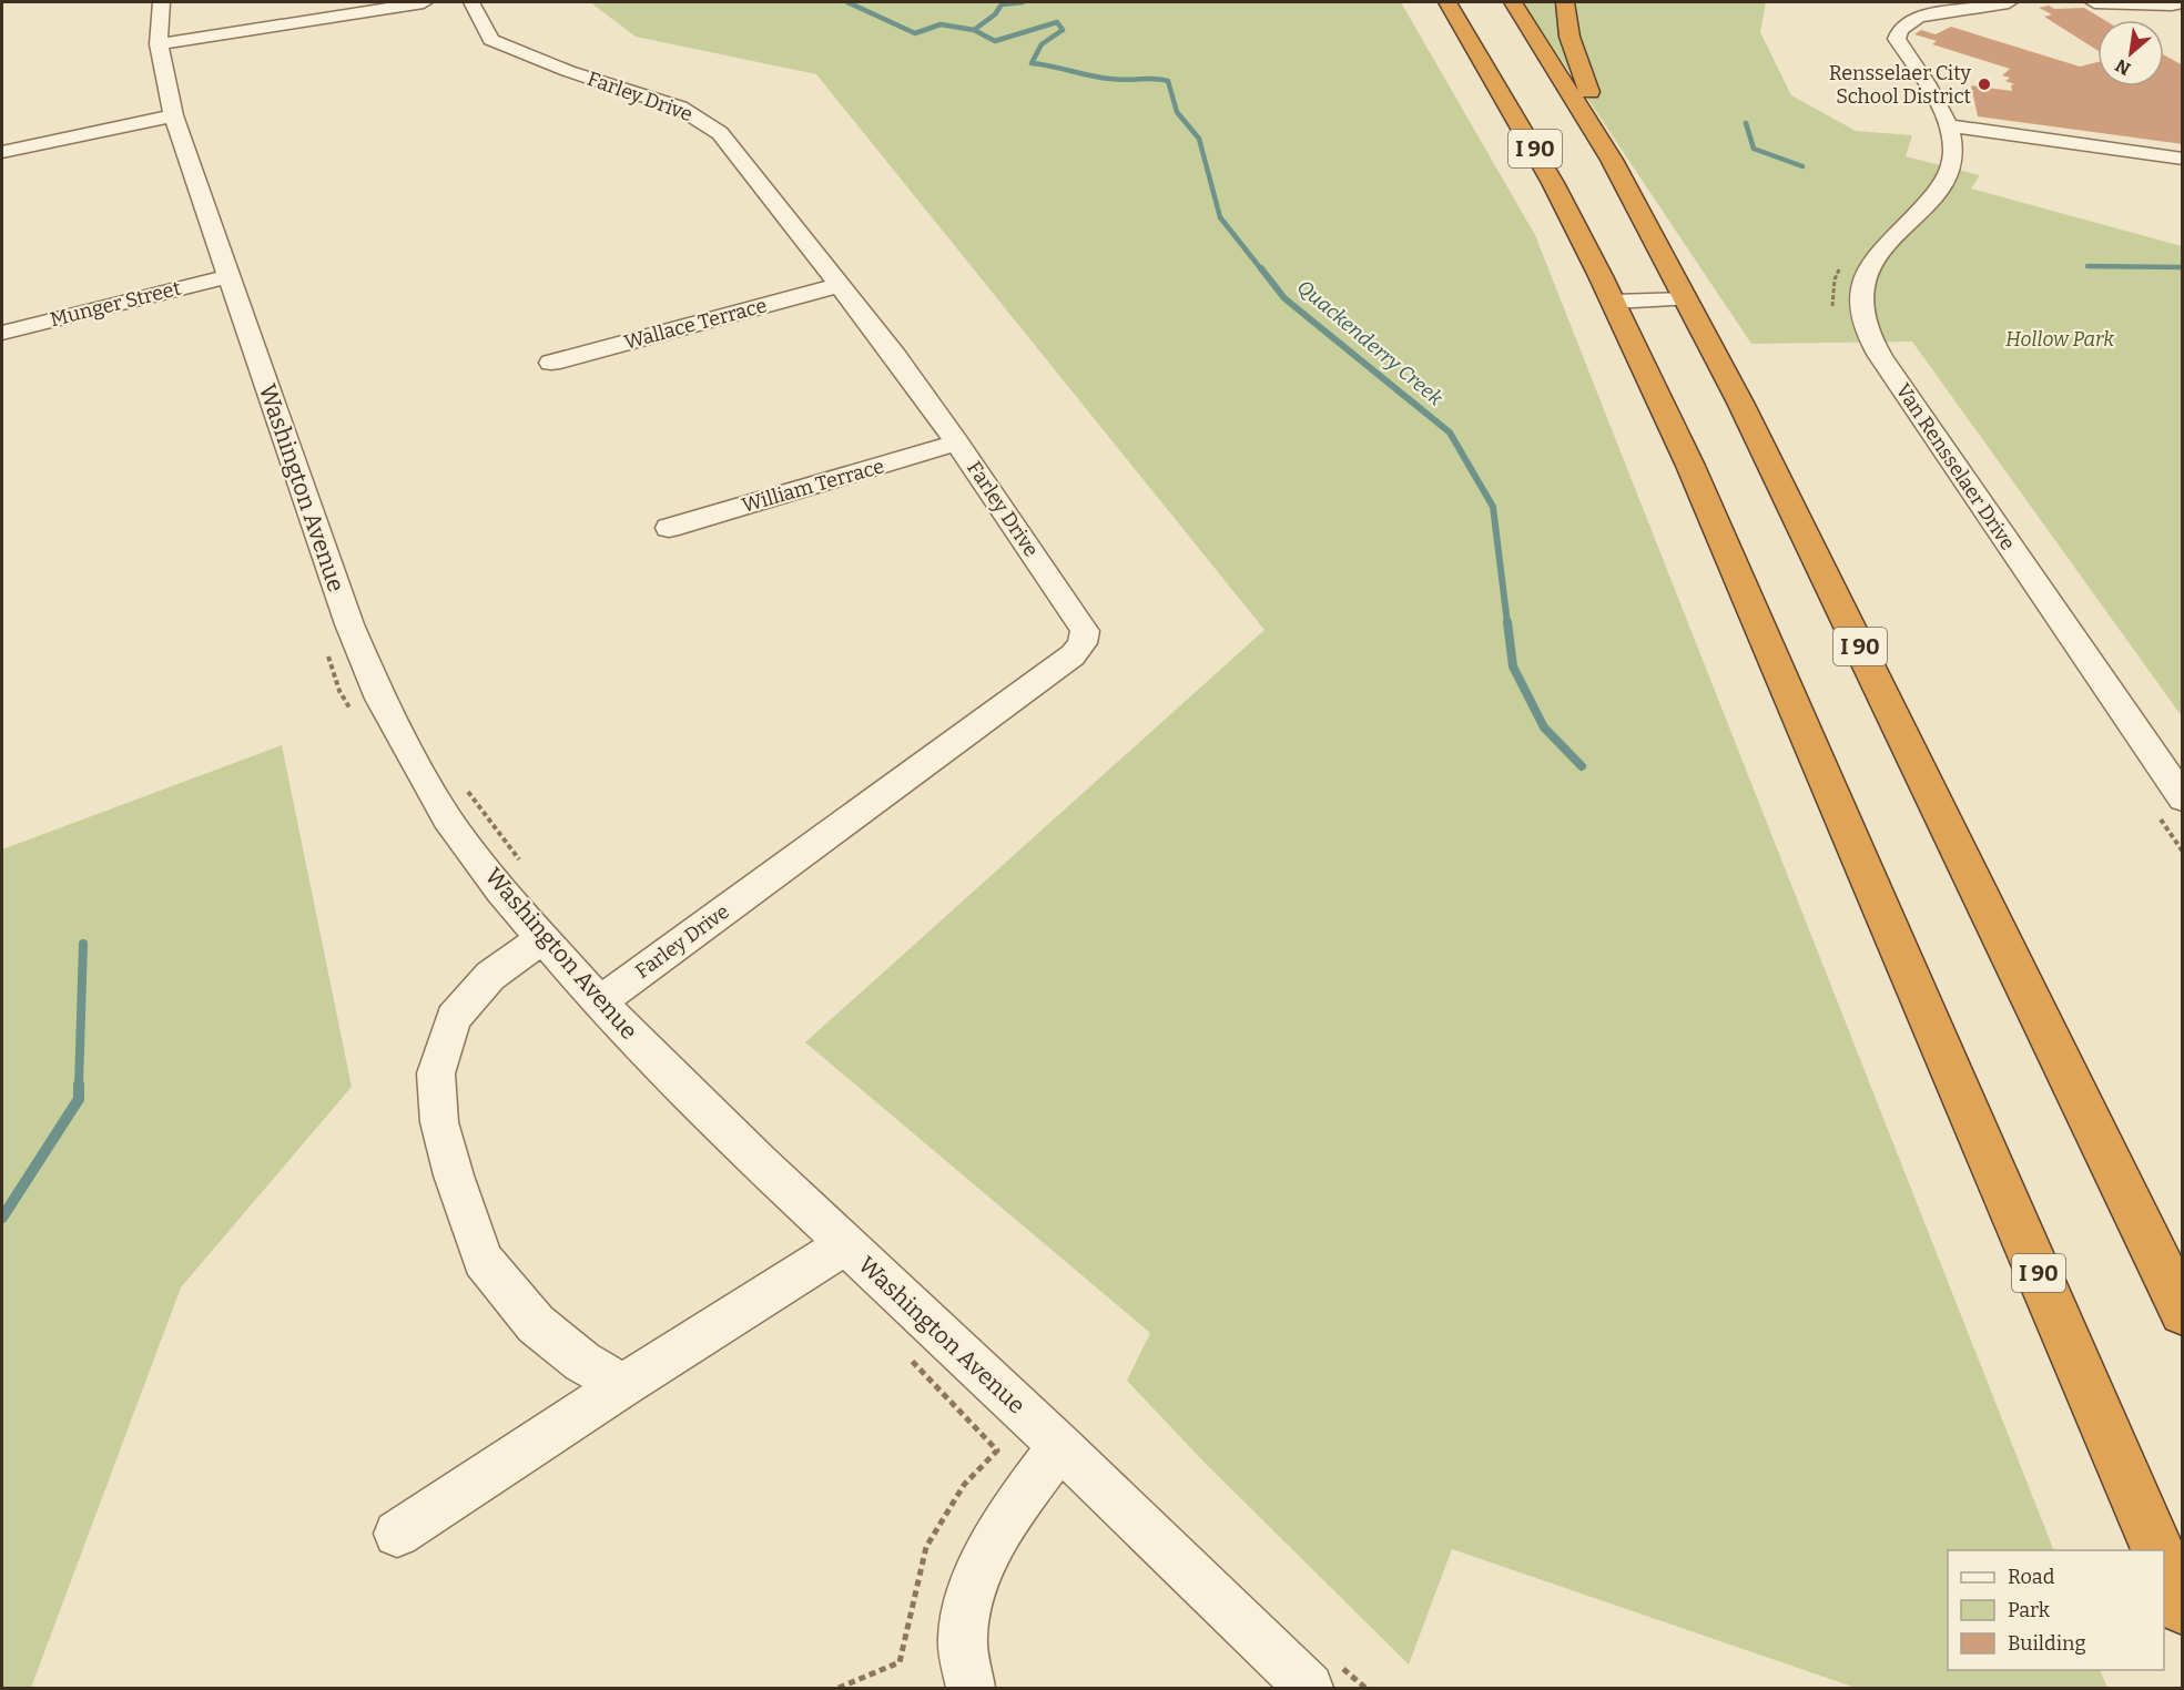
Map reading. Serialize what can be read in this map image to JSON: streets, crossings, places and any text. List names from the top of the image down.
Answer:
{
  "streets": {
    "highway": ["I 90"],
    "street": [
      "Farley Drive",
      "Munger Street",
      "Wallace Terrace",
      "Van Rensselaer Drive",
      "William Terrace",
      "Washington Avenue"
    ]
  },
  "crossings": [
    ["Farley Drive", "Wallace Terrace"],
    ["Farley Drive", "William Terrace"],
    ["Farley Drive", "Washington Avenue"],
    ["Munger Street", "Washington Avenue"]
  ],
  "water": ["Quackenderry Creek"],
  "parks": ["Hollow Park"],
  "places": ["Rensselaer City School District"],
  "legend": ["Road", "Park", "Building"],
  "north": "bottom left"
}
